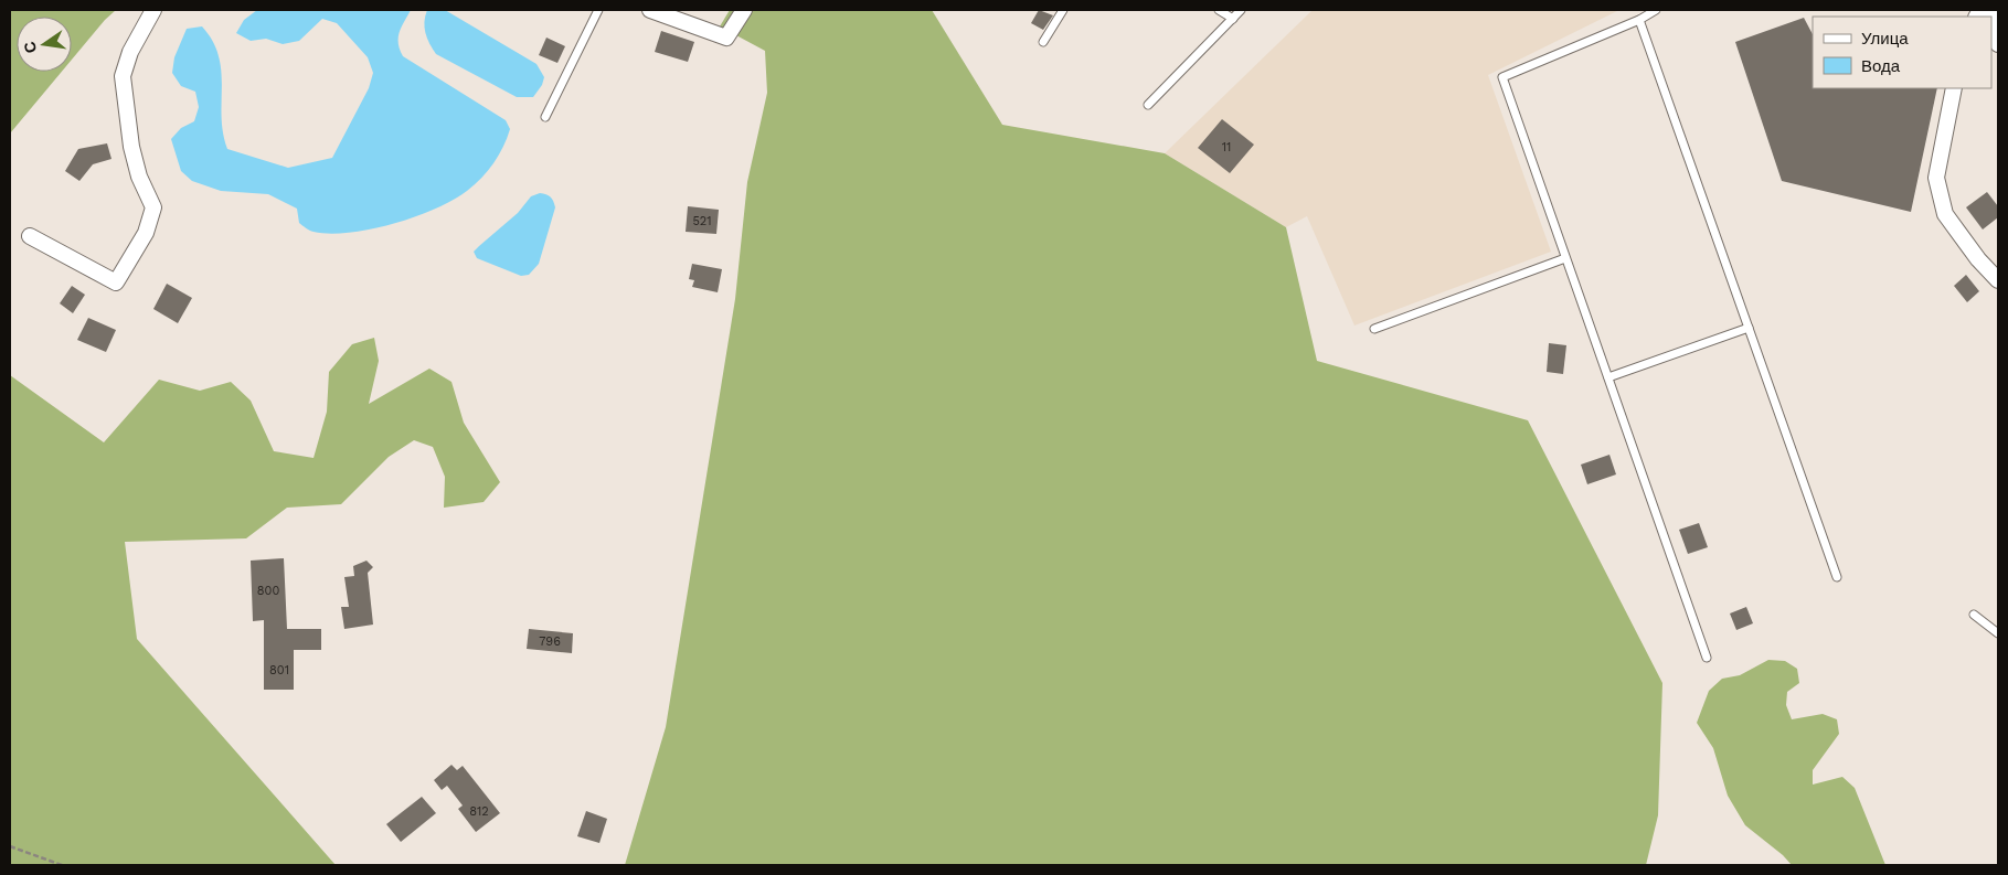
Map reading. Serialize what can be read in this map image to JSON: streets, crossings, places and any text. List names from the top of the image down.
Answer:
{
  "house_numbers": [
    "11",
    "521",
    "800",
    "796",
    "801",
    "812"
  ],
  "legend": ["Улица", "Вода"],
  "north": "left"
}
